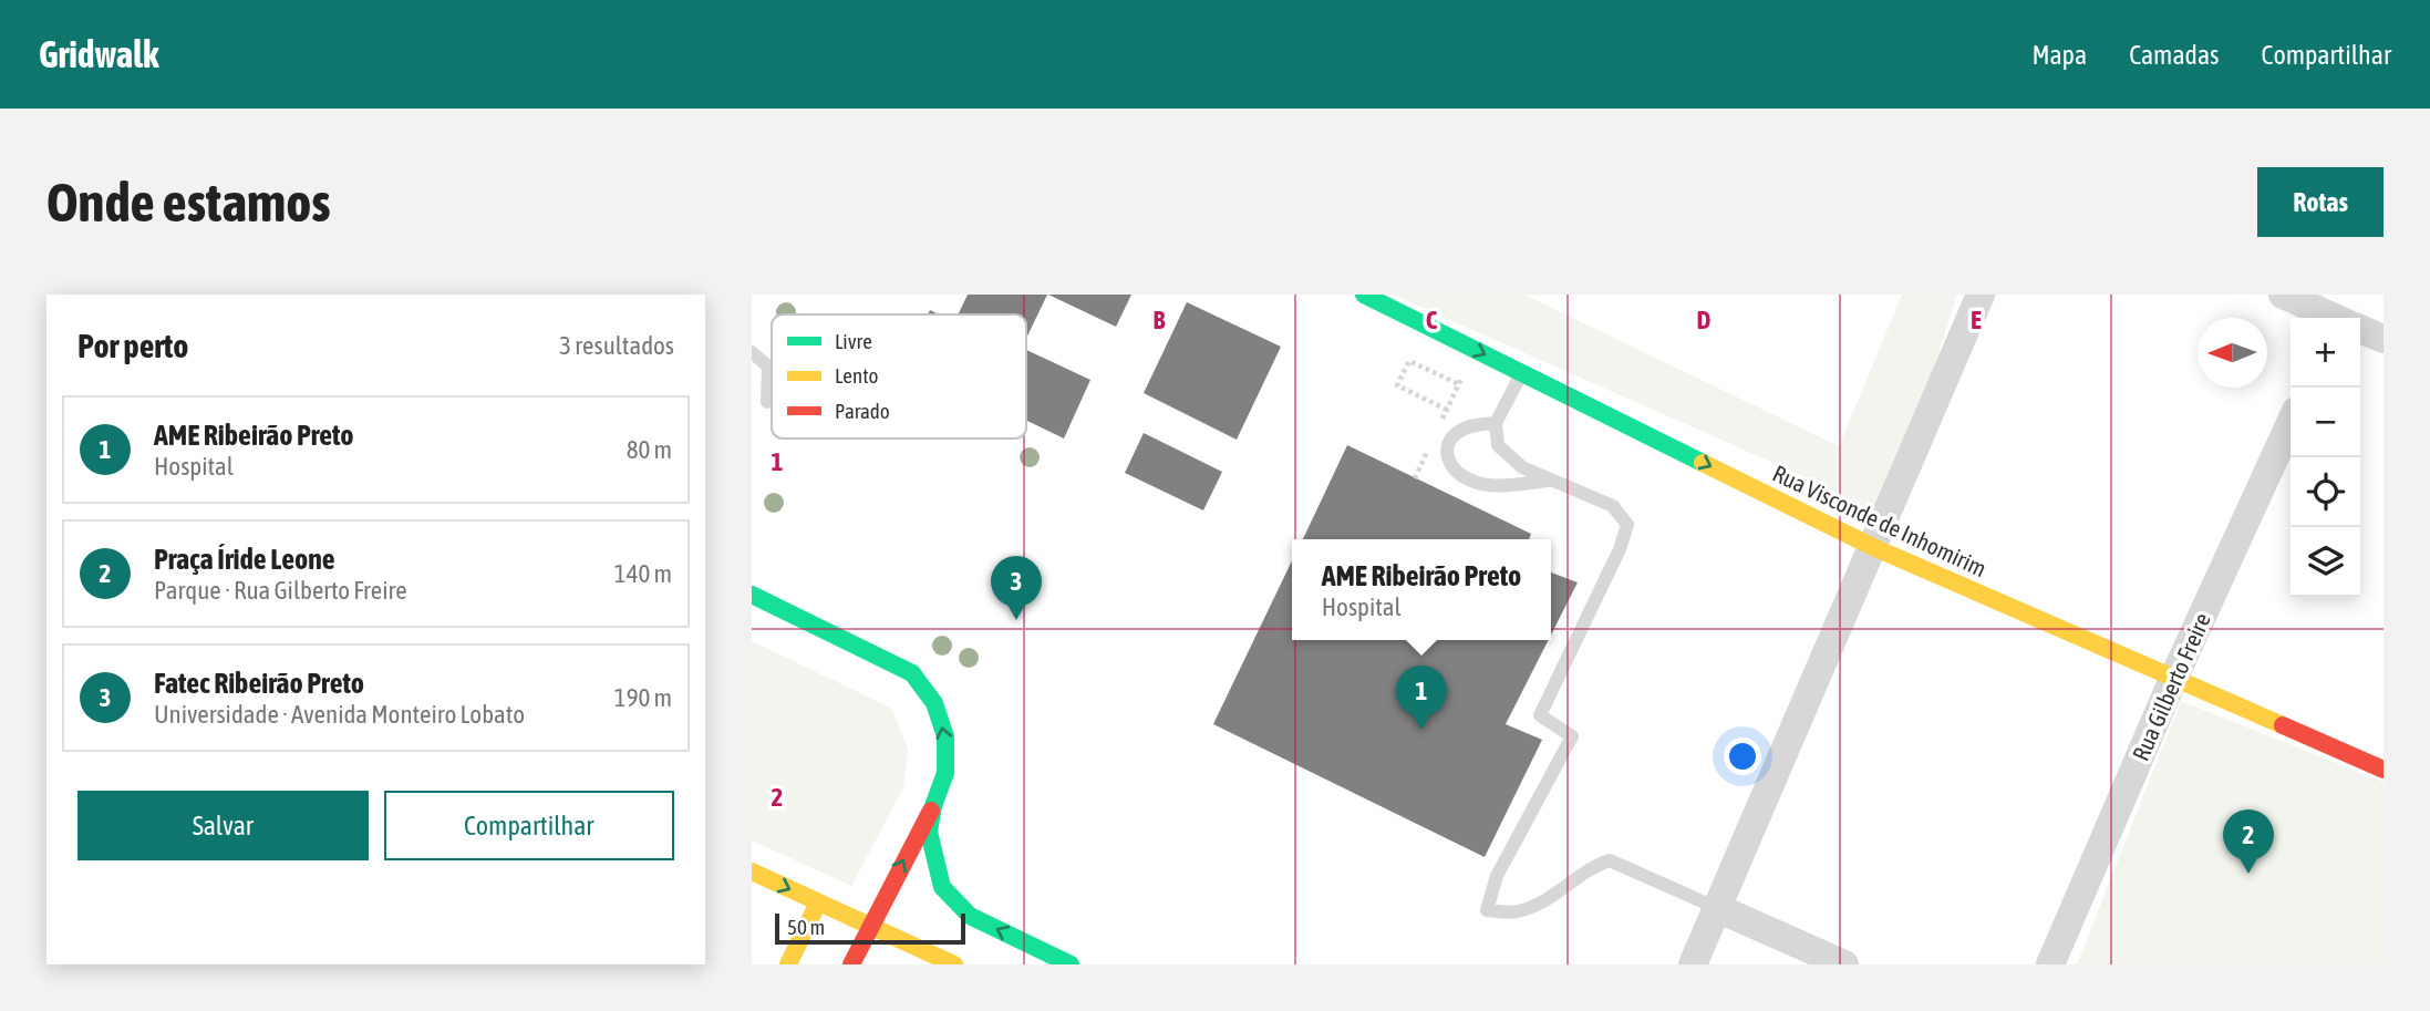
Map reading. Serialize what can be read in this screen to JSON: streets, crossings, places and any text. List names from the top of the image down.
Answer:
{
  "streets": {
    "street": ["Rua Visconde de Inhomirim", "Rua Gilberto Freire"]
  },
  "crossings": [
    ["Rua Visconde de Inhomirim", "Rua Gilberto Freire"]
  ],
  "one_way": ["Rua Visconde de Inhomirim"],
  "legend": ["Livre", "Lento", "Parado"],
  "scale_bar": "50 m",
  "north": "left",
  "page": {
    "header": "Gridwalk",
    "nav": ["Mapa", "Camadas", "Compartilhar"],
    "buttons": [
      "Rotas",
      ["Salvar", "Compartilhar"]
    ],
    "title": "Onde estamos",
    "heading": ["Por perto", "3 resultados"],
    "map_buttons": ["+", "−"],
    "list": [
      {
        "mark": "1",
        "name": "AME Ribeirão Preto",
        "note": "Hospital",
        "value": "80 m"
      },
      {
        "mark": "2",
        "name": "Praça Íride Leone",
        "note": "Parque · Rua Gilberto Freire",
        "value": "140 m"
      },
      {
        "mark": "3",
        "name": "Fatec Ribeirão Preto",
        "note": "Universidade · Avenida Monteiro Lobato",
        "value": "190 m"
      }
    ],
    "popup": ["AME Ribeirão Preto", "Hospital"],
    "pins": ["3", "1", "2"],
    "scale": "50 m"
  },
  "grid": {
    "columns": [
      "B",
      "C",
      "D",
      "E"
    ],
    "rows": ["1", "2"]
  }
}
